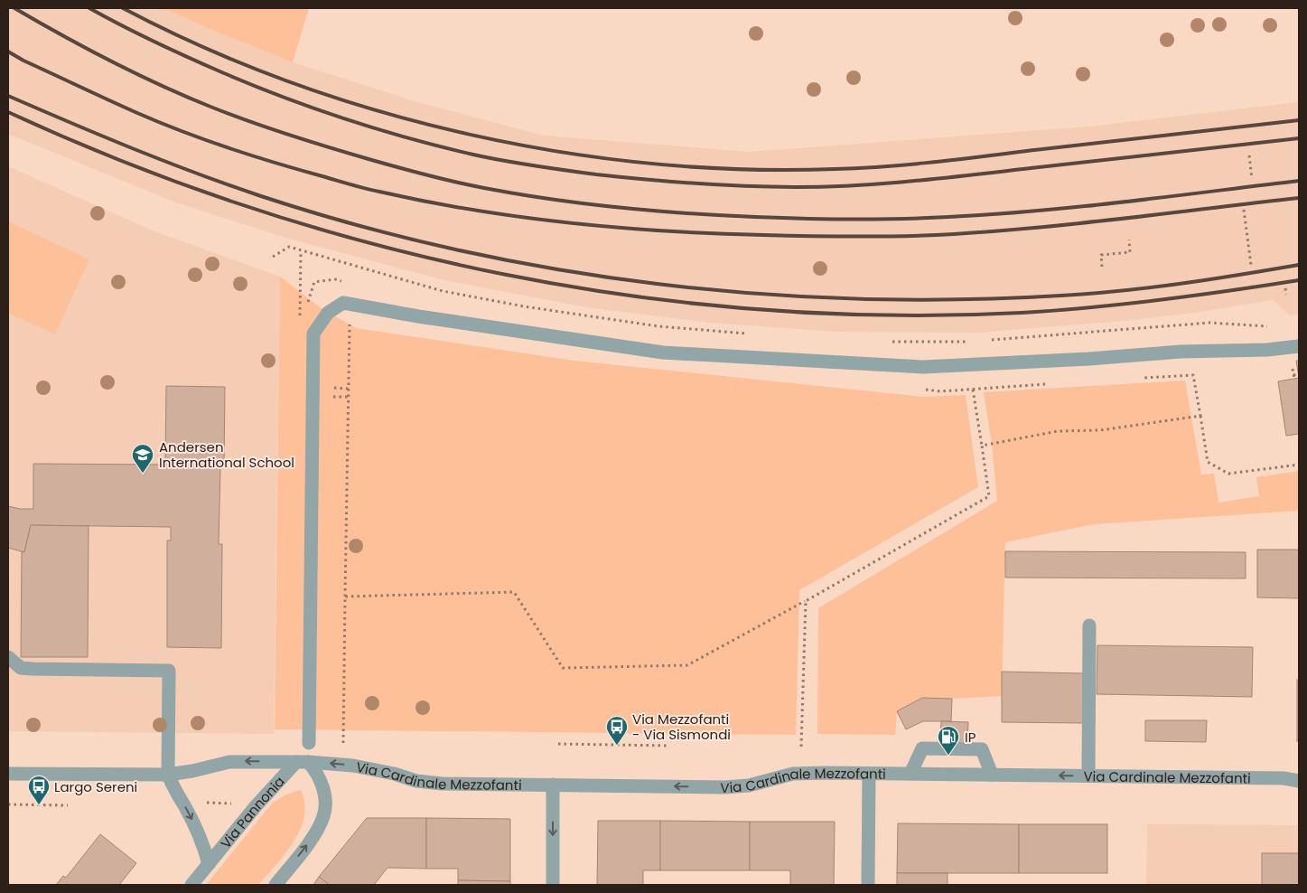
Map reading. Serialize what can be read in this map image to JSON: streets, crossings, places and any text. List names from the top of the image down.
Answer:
{
  "streets": {
    "street": ["Via Cardinale Mezzofanti", "Via Pannonia"]
  },
  "crossings": [
    ["Via Cardinale Mezzofanti", "Via Pannonia"]
  ],
  "one_way": ["Via Cardinale Mezzofanti", "Via Pannonia"],
  "places": {
    "school or university": ["Andersen International School"],
    "bus stop": ["Via Mezzofanti - Via Sismondi", "Largo Sereni"],
    "fuel station": ["IP"]
  }
}
